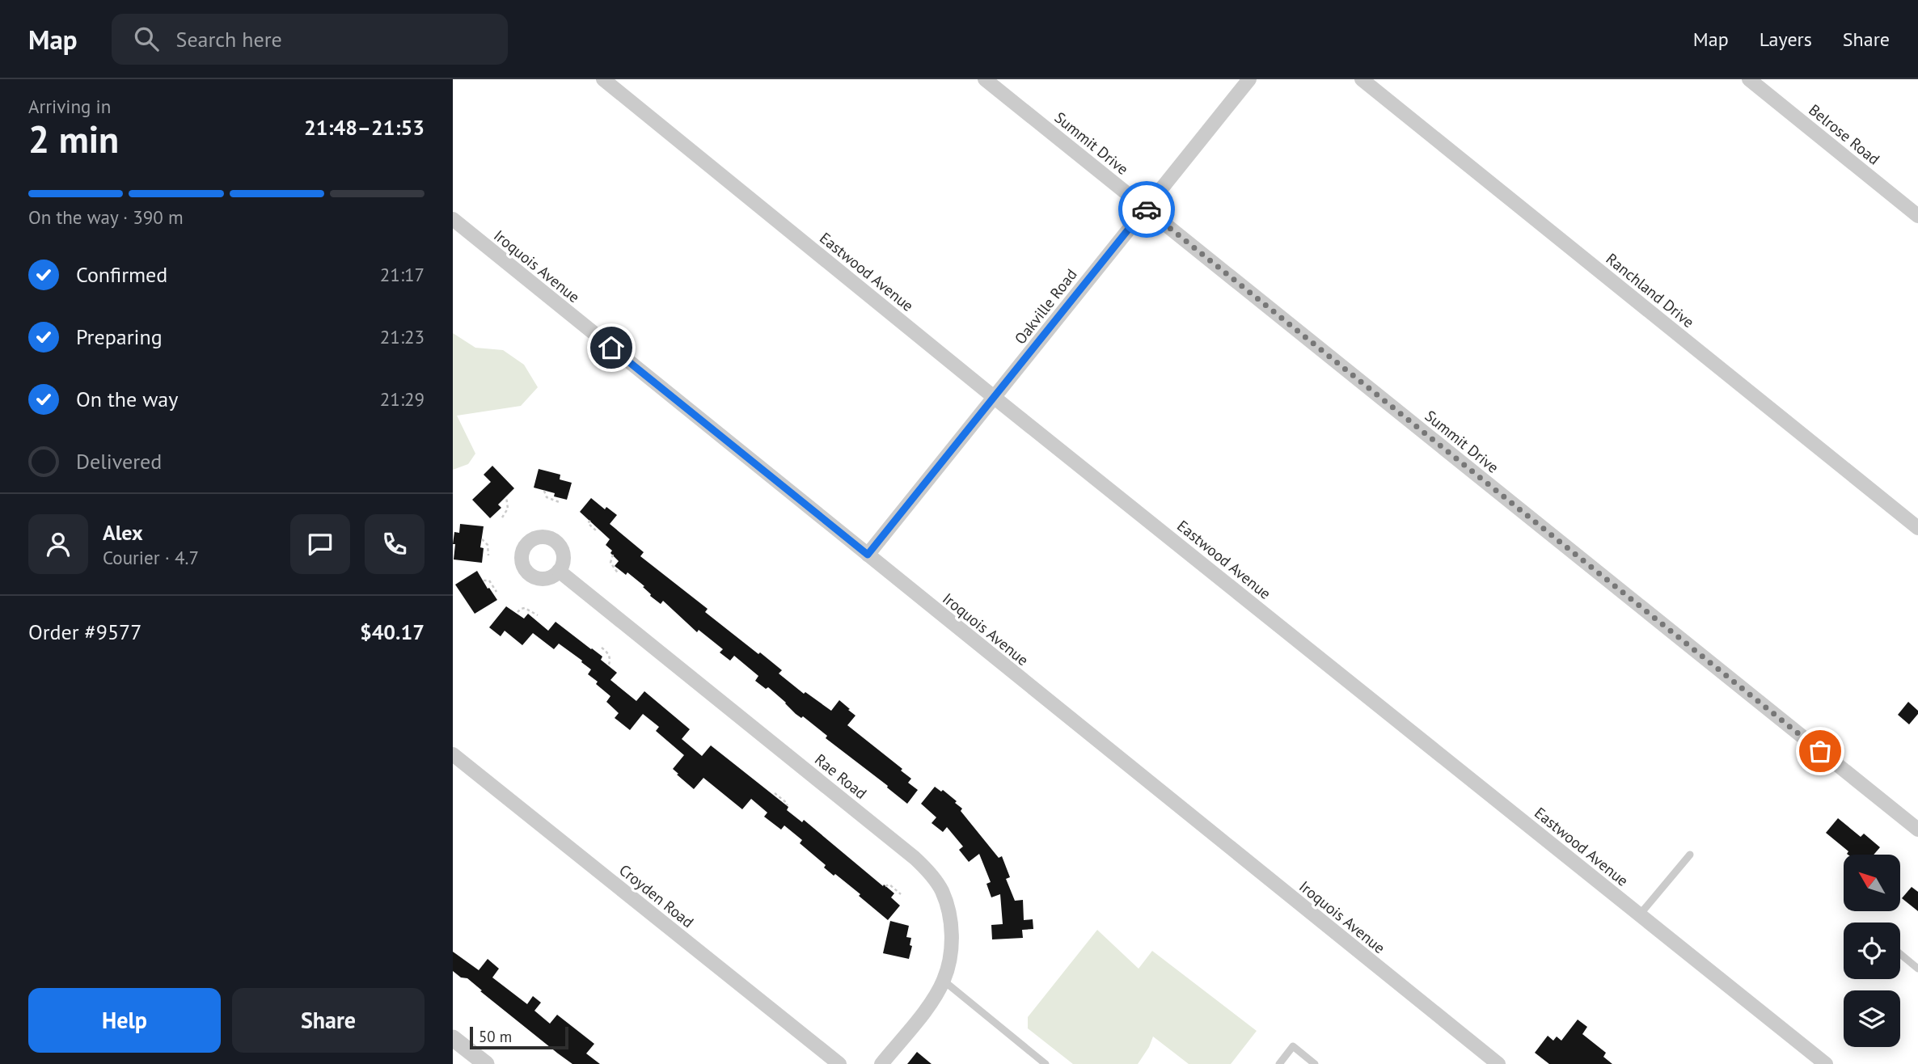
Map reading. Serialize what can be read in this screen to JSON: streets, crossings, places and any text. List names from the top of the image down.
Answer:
{
  "streets": {
    "street": [
      "Belrose Road",
      "Summit Drive",
      "Iroquois Avenue",
      "Eastwood Avenue",
      "Ranchland Drive",
      "Oakville Road",
      "Rae Road",
      "Croyden Road"
    ]
  },
  "crossings": [
    ["Summit Drive", "Oakville Road"],
    ["Iroquois Avenue", "Oakville Road"],
    ["Eastwood Avenue", "Oakville Road"]
  ],
  "scale_bar": "50 m",
  "north": "top left",
  "page": {
    "header": "Map",
    "search": "Search here",
    "nav": ["Map", "Layers", "Share"],
    "heading": ["2 min", "Arriving in", "21:48–21:53"],
    "panel": [
      "Alex",
      "Courier · 4.7",
      "Order #9577",
      "$40.17"
    ],
    "bar": "On the way · 390 m",
    "list": [
      ["Confirmed", "21:17"],
      ["Preparing", "21:23"],
      ["On the way", "21:29"],
      "Delivered"
    ],
    "buttons": ["Help", "Share"],
    "scale": "50 m"
  }
}
